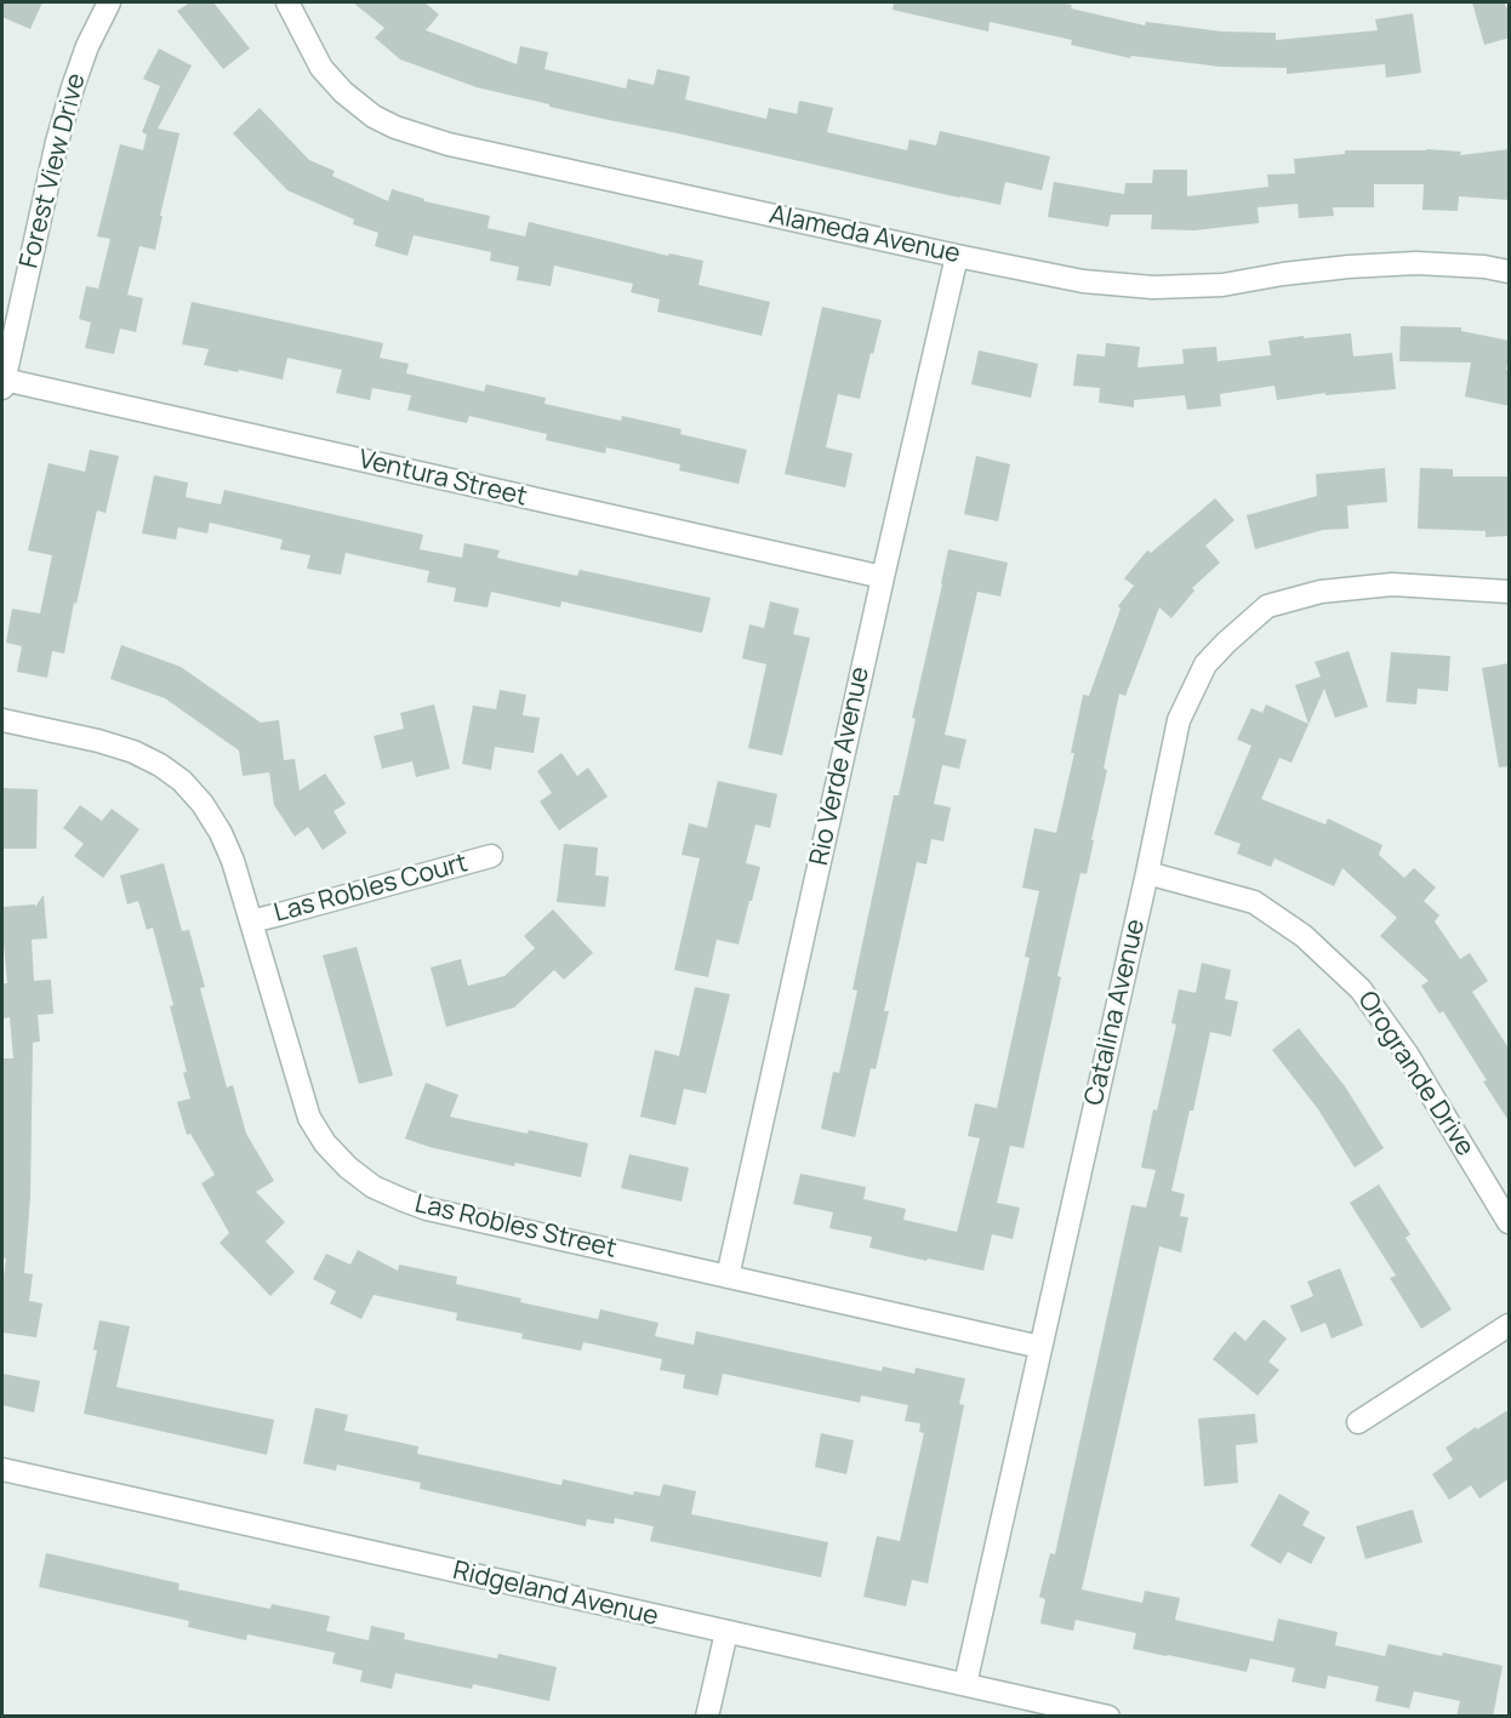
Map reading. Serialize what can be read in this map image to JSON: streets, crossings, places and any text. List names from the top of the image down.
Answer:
{
  "streets": {
    "street": [
      "Forest View Drive",
      "Alameda Avenue",
      "Ventura Street",
      "Rio Verde Avenue",
      "Las Robles Court",
      "Catalina Avenue",
      "Orogrande Drive",
      "Las Robles Street",
      "Ridgeland Avenue"
    ]
  },
  "crossings": [
    ["Forest View Drive", "Ventura Street"],
    ["Alameda Avenue", "Rio Verde Avenue"],
    ["Ventura Street", "Rio Verde Avenue"],
    ["Rio Verde Avenue", "Las Robles Street"],
    ["Las Robles Court", "Las Robles Street"],
    ["Catalina Avenue", "Orogrande Drive"],
    ["Catalina Avenue", "Las Robles Street"],
    ["Catalina Avenue", "Ridgeland Avenue"]
  ]
}
